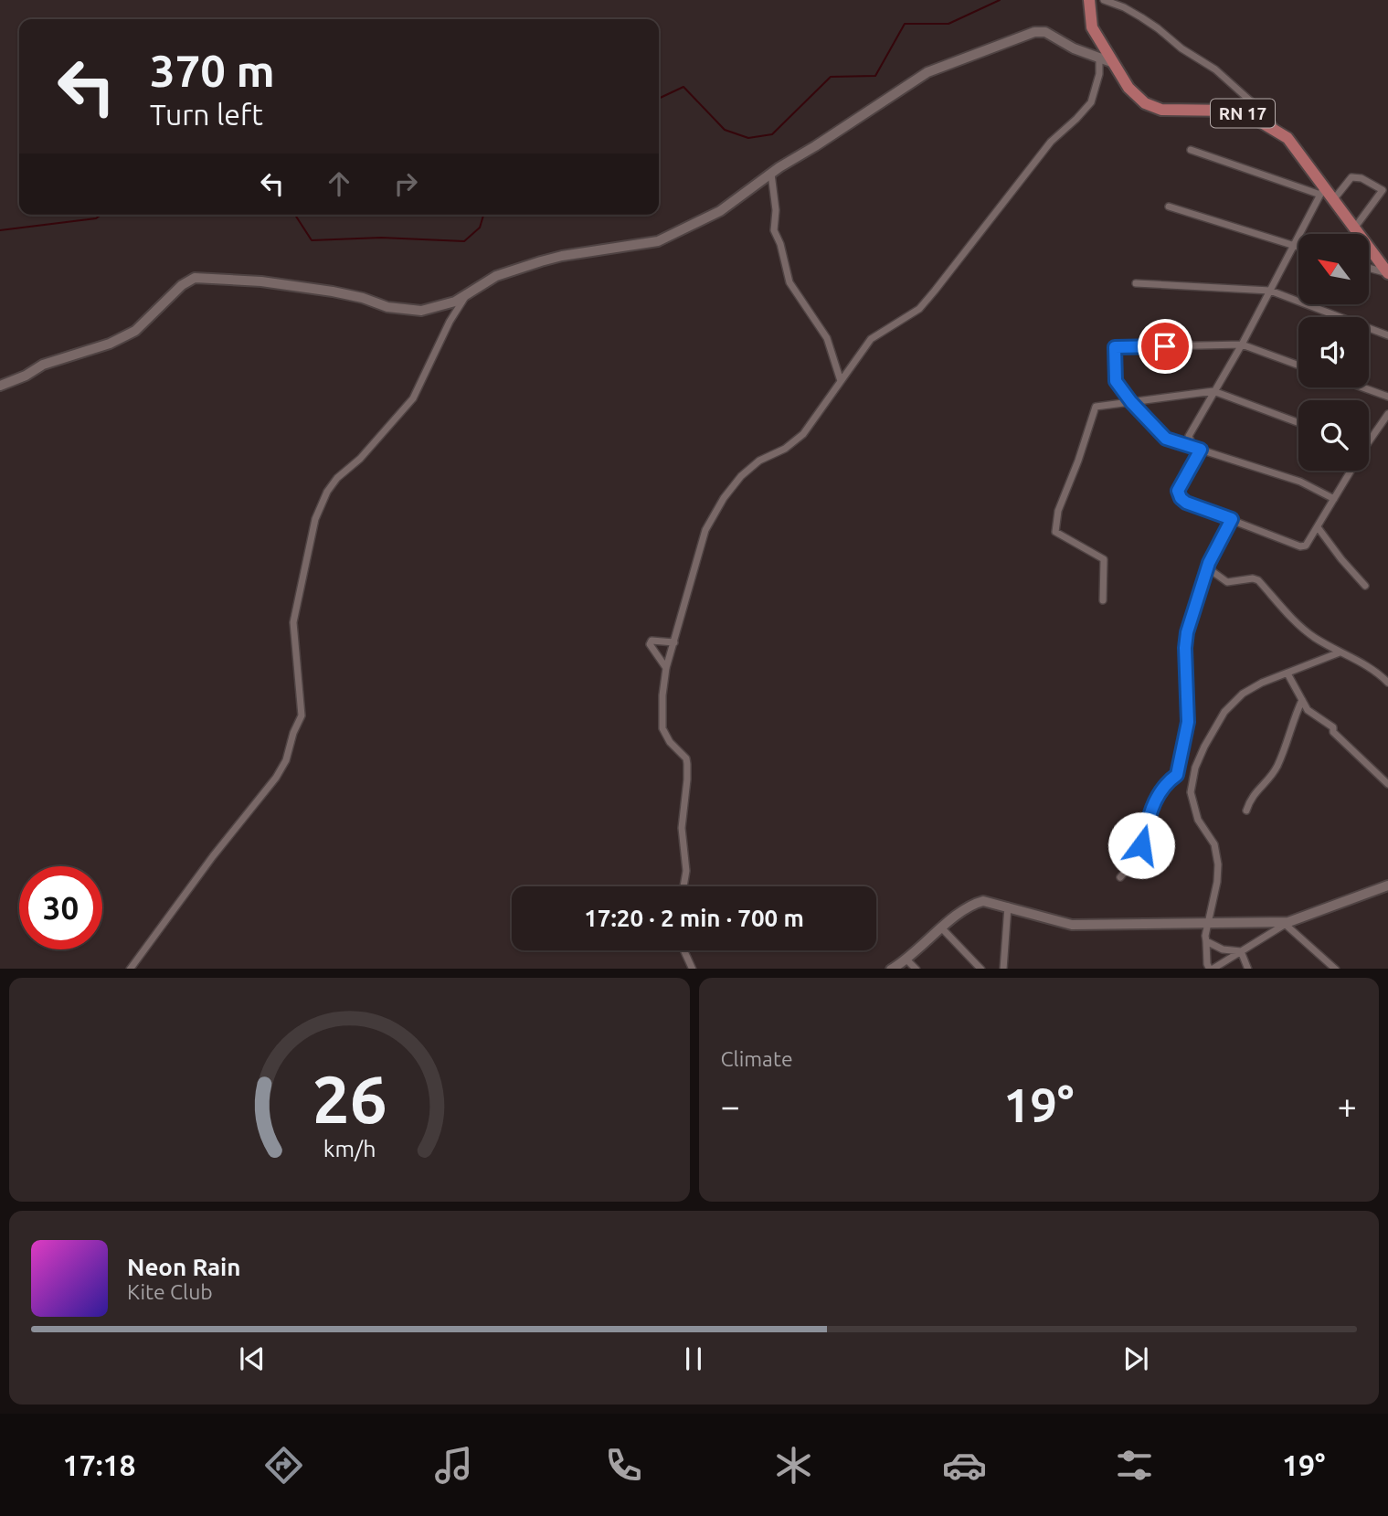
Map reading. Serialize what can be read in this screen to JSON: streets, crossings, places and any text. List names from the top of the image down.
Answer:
{
  "streets": {
    "main road": ["RN 17"]
  },
  "north": "top left",
  "page": {
    "turn": ["370 m", "Turn left"],
    "limit": "30",
    "trip": "17:20 · 2 min · 700 m",
    "tile": "Climate",
    "heat": ["−", "19°", "+"],
    "song": ["Neon Rain", "Kite Club"],
    "tabs": ["17:18", "19°"],
    "gauge": ["26", "km/h"]
  }
}
